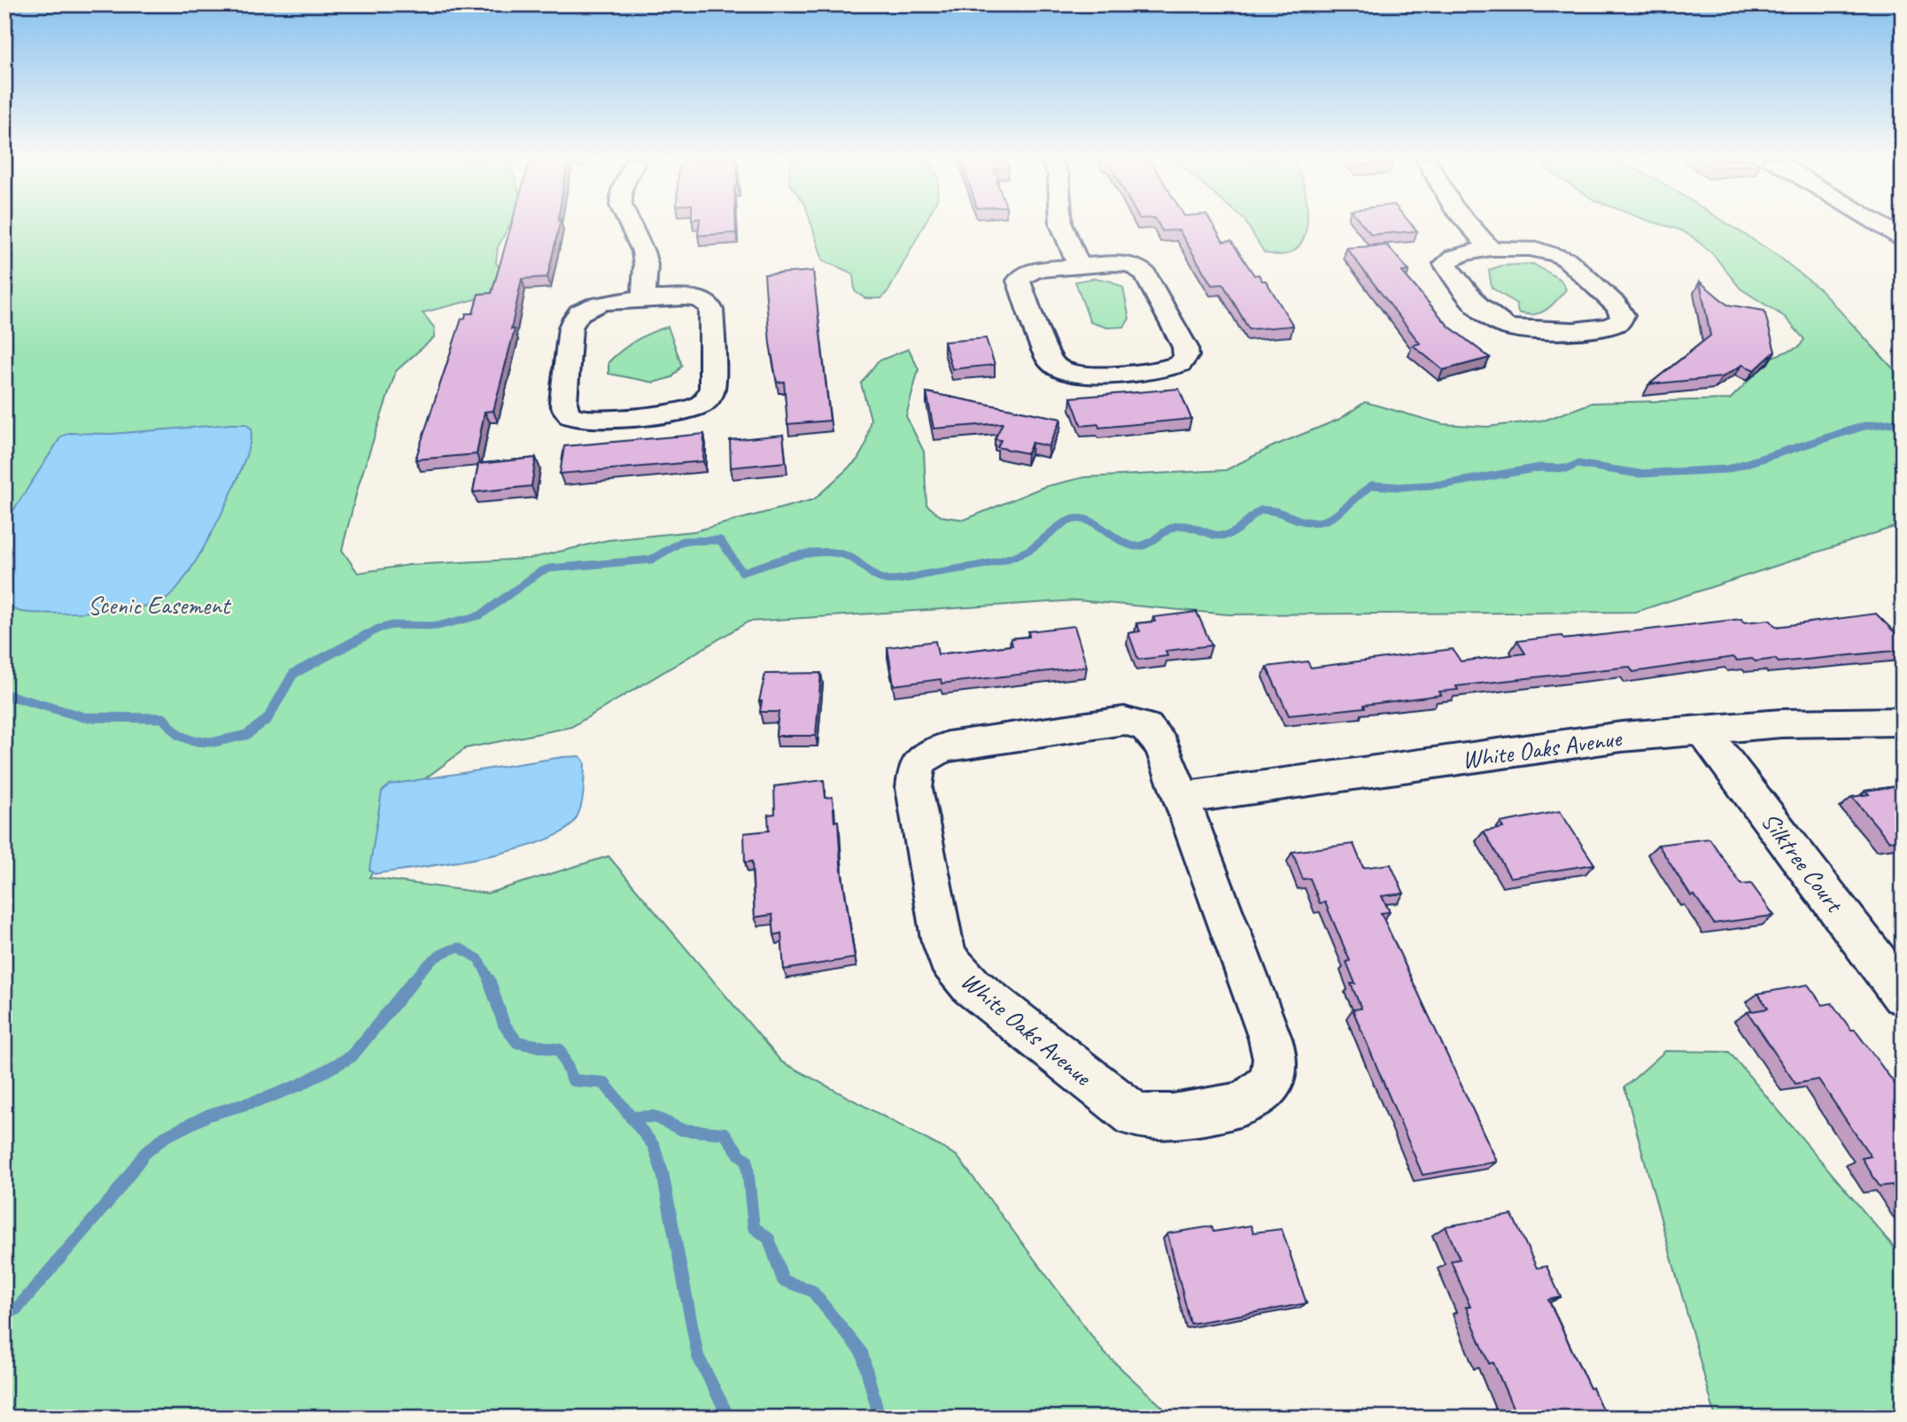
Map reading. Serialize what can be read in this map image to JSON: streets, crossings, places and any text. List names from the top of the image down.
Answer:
{
  "streets": {
    "street": ["White Oaks Avenue", "Silktree Court"]
  },
  "crossings": [
    ["White Oaks Avenue", "Silktree Court"]
  ],
  "parks": ["Scenic Easement"]
}
